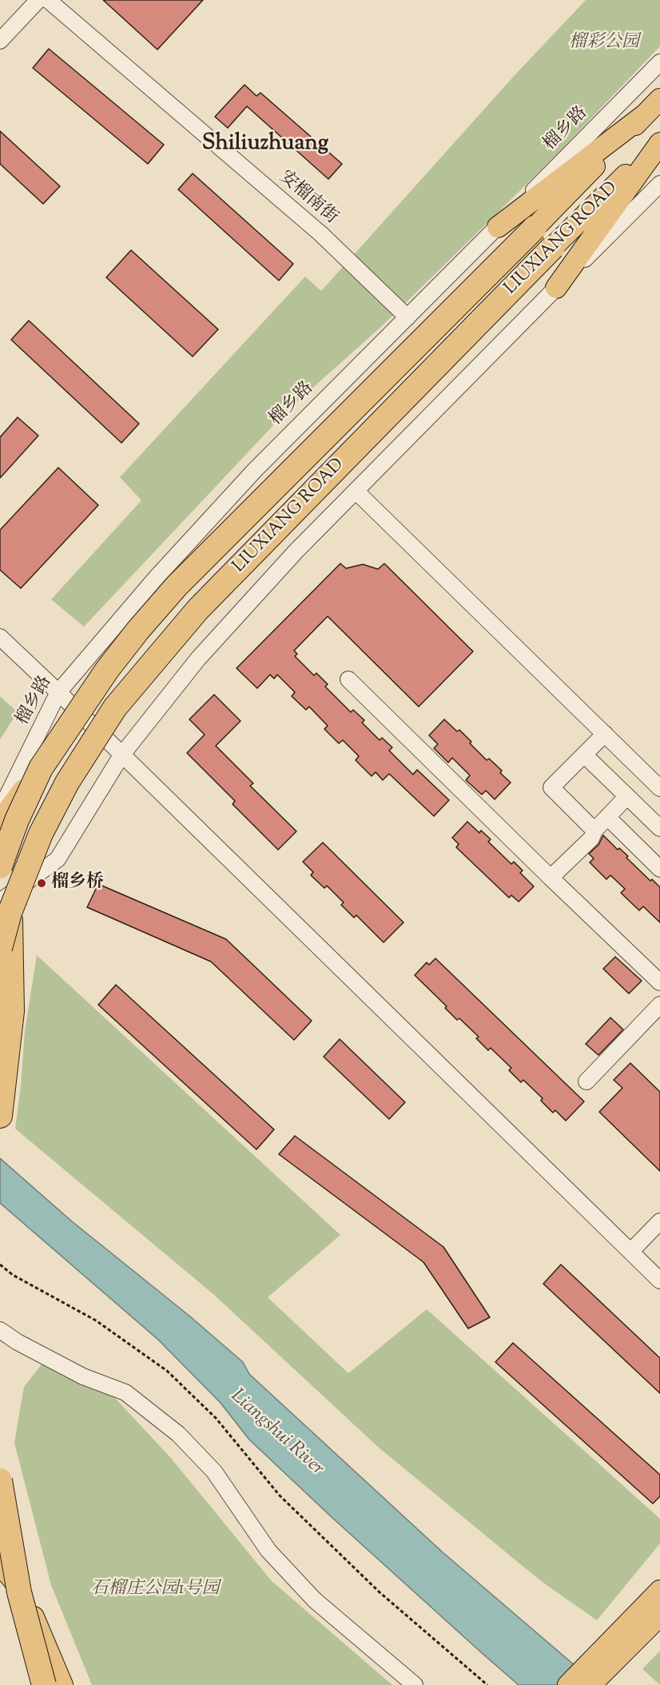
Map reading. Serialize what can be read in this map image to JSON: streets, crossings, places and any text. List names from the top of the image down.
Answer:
{
  "streets": {
    "highway": ["LIUXIANG ROAD"],
    "street": ["榴乡路", "安榴南街"]
  },
  "crossings": [
    ["榴乡路", "安榴南街"]
  ],
  "districts": ["Shiliuzhuang"],
  "water": ["Liangshui River"],
  "parks": ["榴彩公园", "石榴庄公园1号园"],
  "places": ["榴乡桥"]
}
